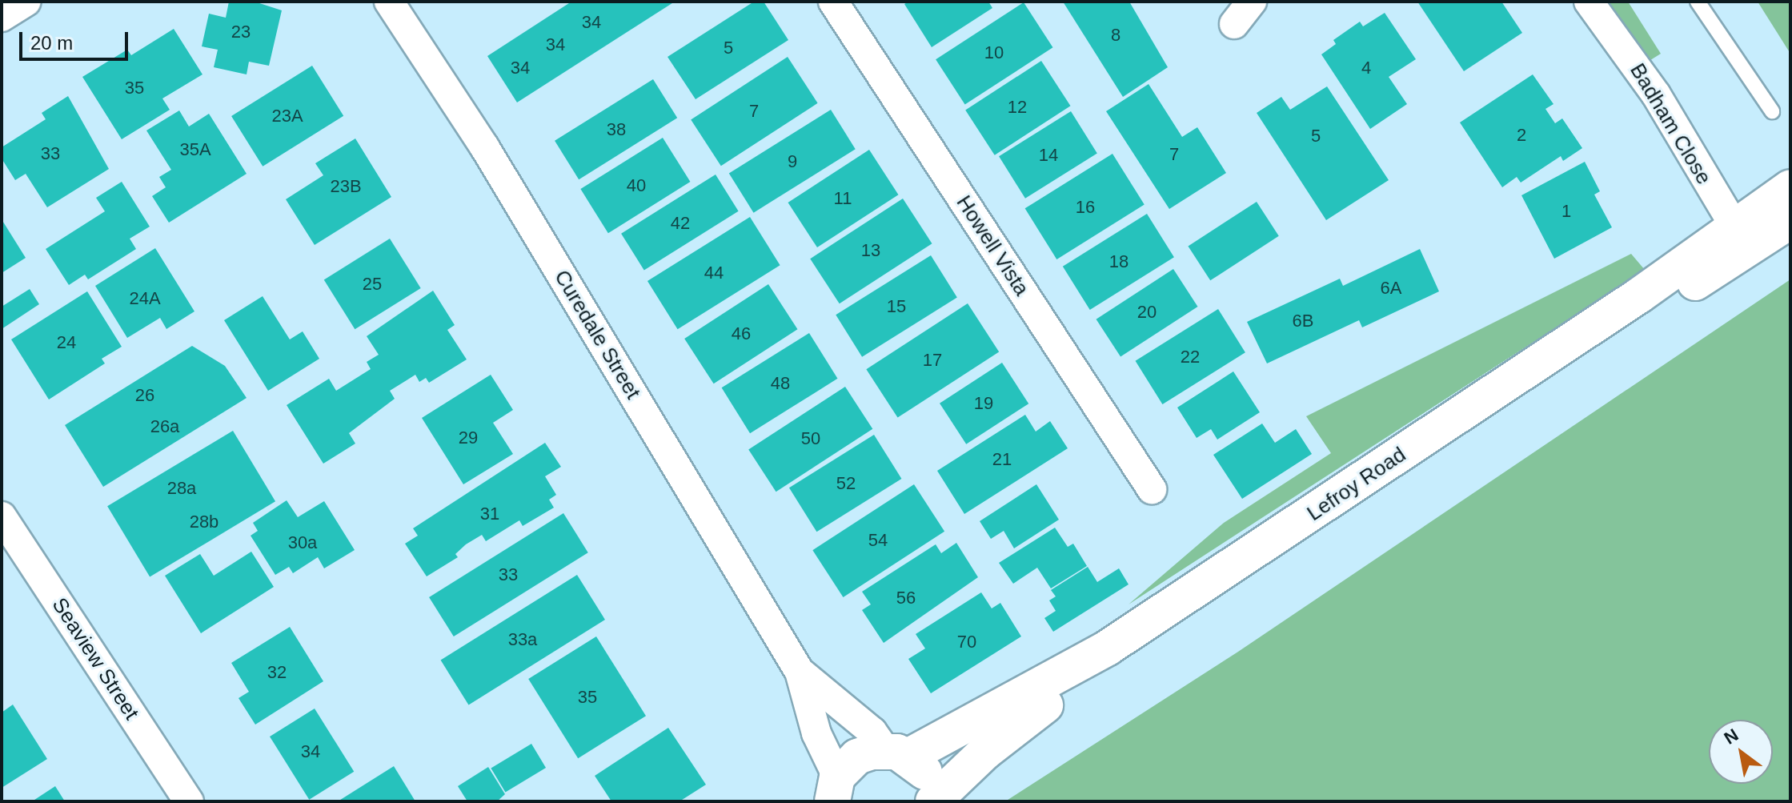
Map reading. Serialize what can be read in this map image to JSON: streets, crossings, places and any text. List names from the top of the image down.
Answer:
{
  "streets": {
    "street": [
      "Badham Close",
      "Howell Vista",
      "Curedale Street",
      "Lefroy Road",
      "Seaview Street"
    ]
  },
  "crossings": [
    ["Badham Close", "Lefroy Road"],
    ["Curedale Street", "Lefroy Road"]
  ],
  "house_numbers": [
    "34",
    "23",
    "8",
    "34",
    "5",
    "10",
    "34",
    "4",
    "35",
    "12",
    "7",
    "23A",
    "38",
    "2",
    "5",
    "35A",
    "33",
    "7",
    "14",
    "9",
    "40",
    "23B",
    "11",
    "16",
    "1",
    "42",
    "13",
    "18",
    "44",
    "25",
    "6A",
    "24A",
    "15",
    "20",
    "6B",
    "46",
    "24",
    "22",
    "17",
    "48",
    "26",
    "19",
    "26a",
    "29",
    "50",
    "21",
    "52",
    "28a",
    "31",
    "28b",
    "54",
    "30a",
    "33",
    "56",
    "33a",
    "70",
    "32",
    "35",
    "34"
  ],
  "scale_bar": "20 m",
  "north": "top left"
}
